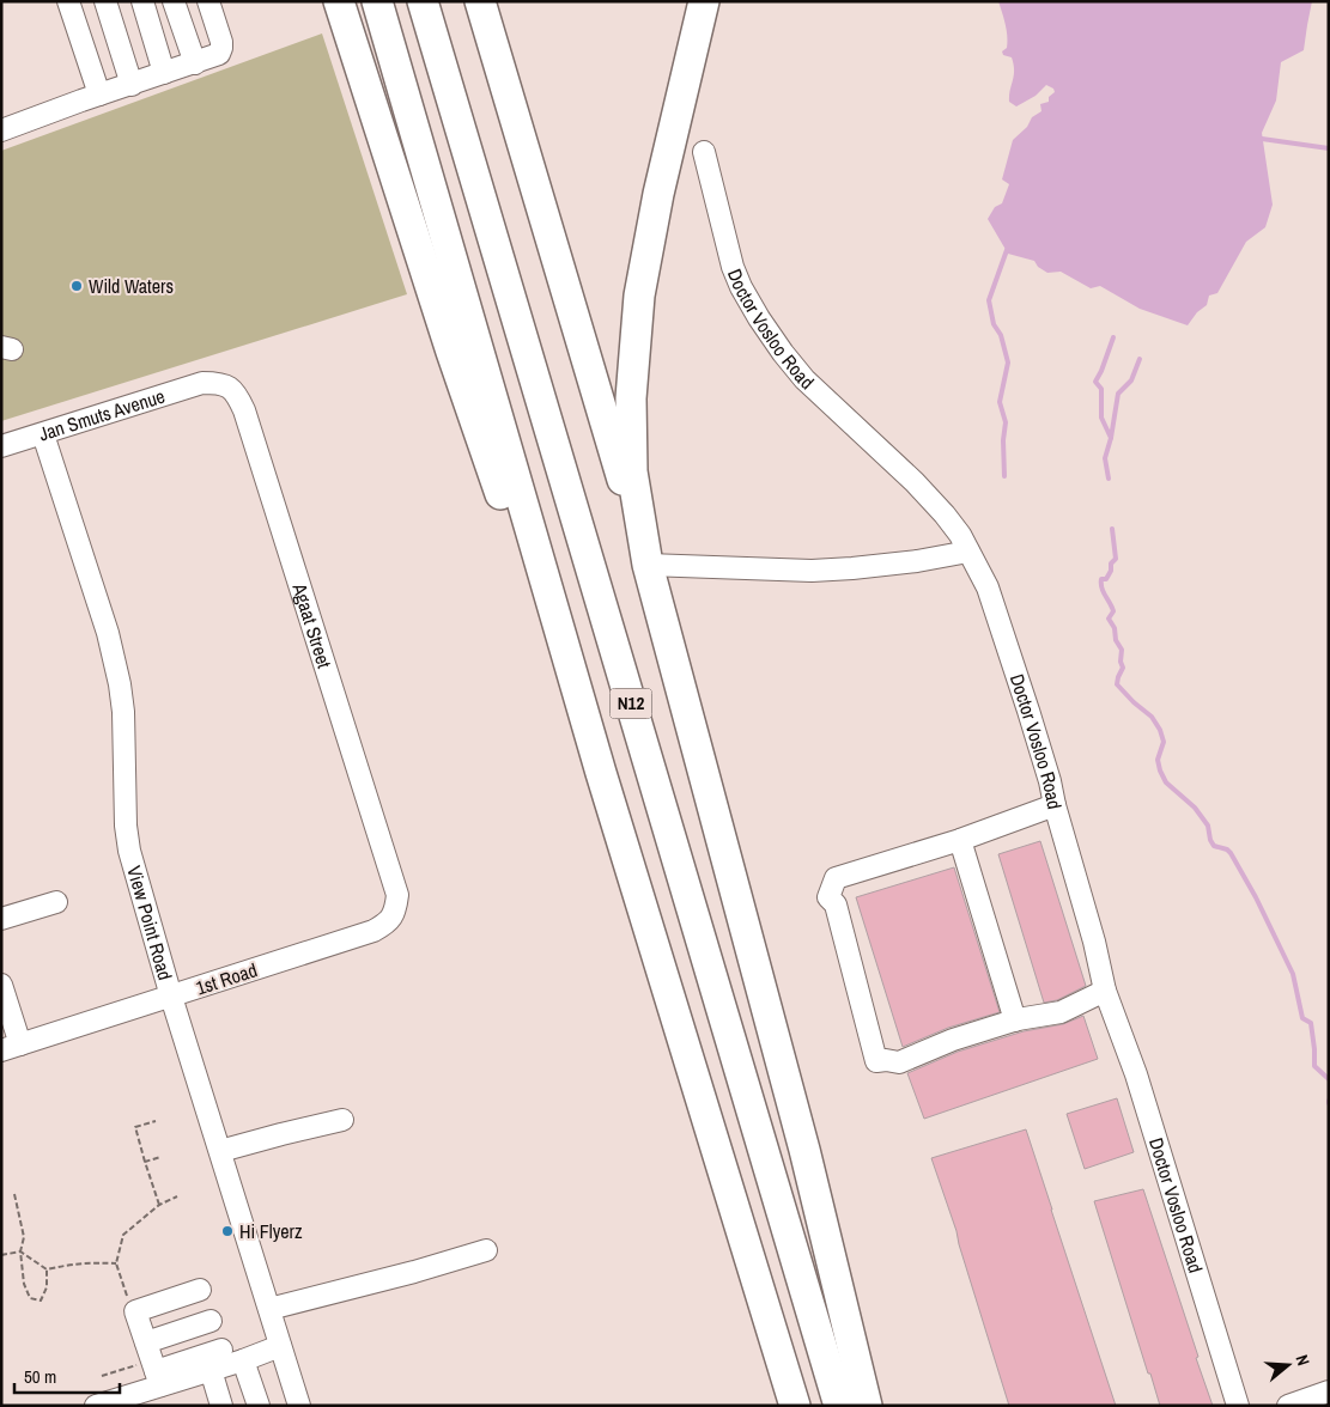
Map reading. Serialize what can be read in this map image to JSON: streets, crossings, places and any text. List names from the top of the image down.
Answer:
{
  "streets": {
    "highway": ["N12"],
    "street": [
      "Doctor Vosloo Road",
      "Jan Smuts Avenue",
      "Agaat Street",
      "View Point Road",
      "1st Road"
    ]
  },
  "crossings": [
    ["Jan Smuts Avenue", "Agaat Street"],
    ["Jan Smuts Avenue", "View Point Road"],
    ["Agaat Street", "1st Road"],
    ["View Point Road", "1st Road"]
  ],
  "places": ["Wild Waters", "Hi Flyerz"],
  "scale_bar": "50 m",
  "north": "right"
}
